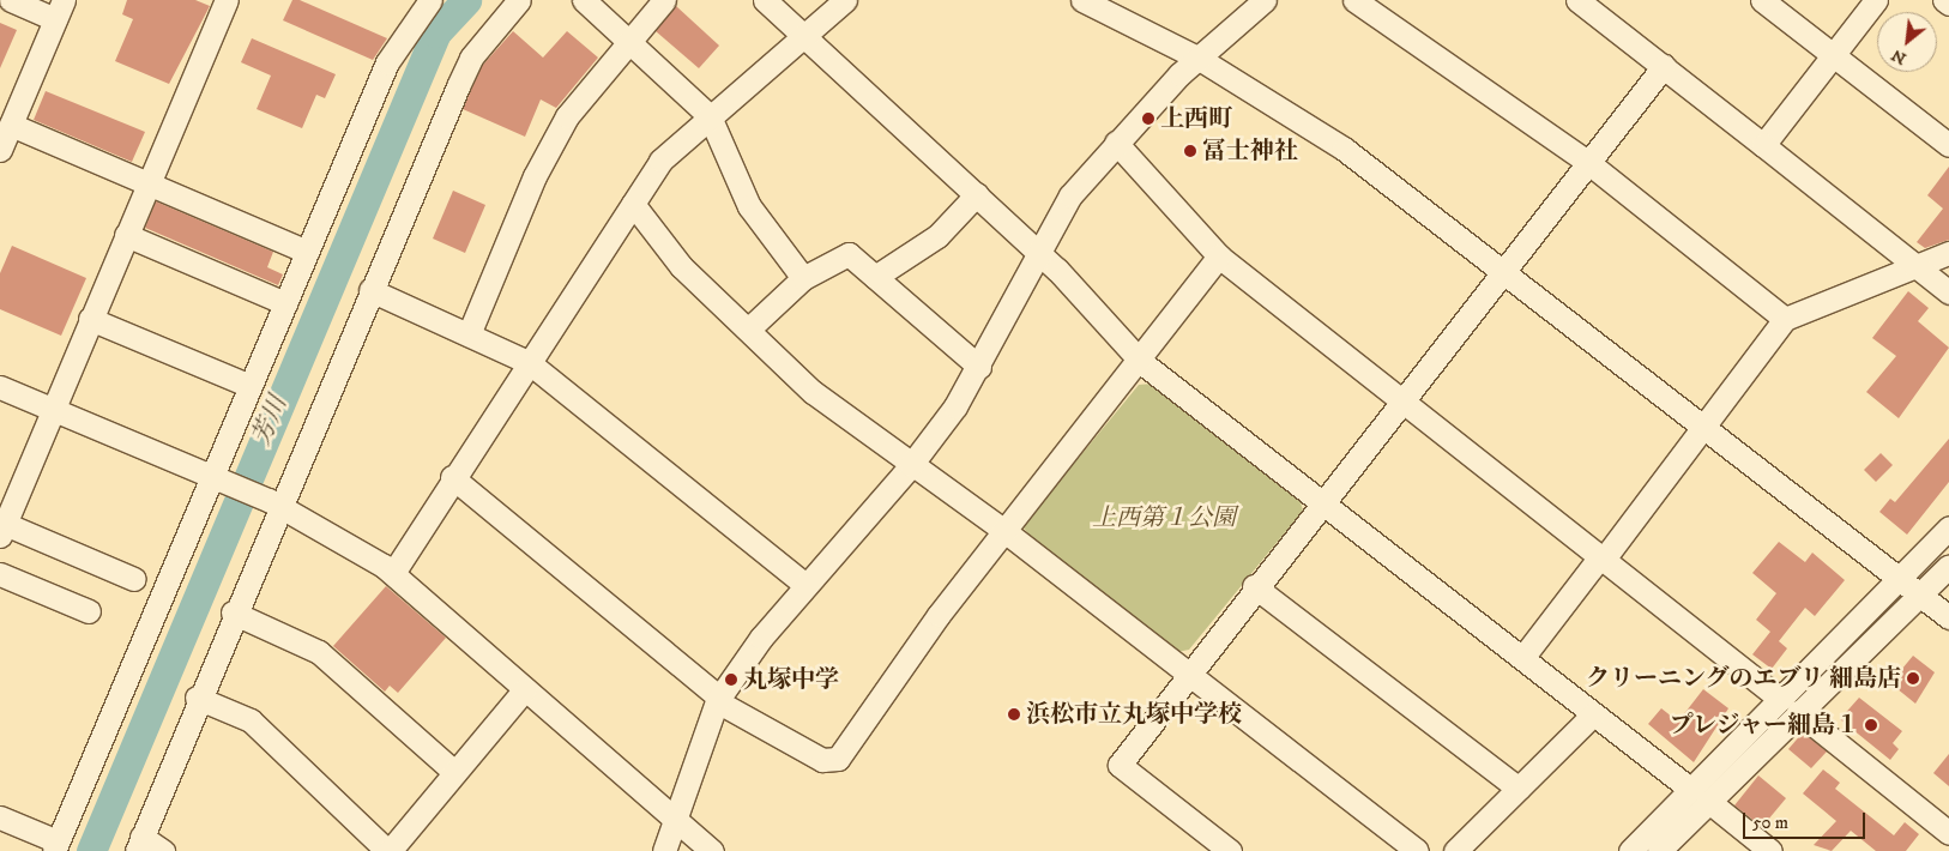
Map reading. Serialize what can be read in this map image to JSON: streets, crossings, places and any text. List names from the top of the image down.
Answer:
{
  "water": ["芳川"],
  "parks": ["上西第１公園"],
  "places": [
    "上西町",
    "冨士神社",
    "クリーニングのエブリ 細島店",
    "丸塚中学",
    "浜松市立丸塚中学校",
    "プレジャー細島１"
  ],
  "scale_bar": "50 m",
  "north": "bottom left"
}
